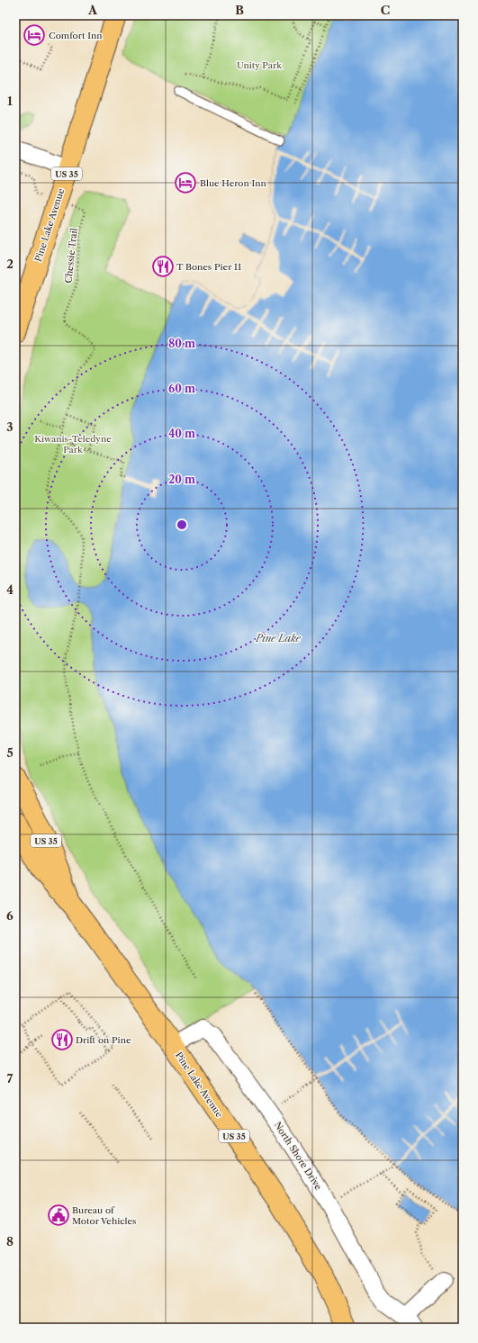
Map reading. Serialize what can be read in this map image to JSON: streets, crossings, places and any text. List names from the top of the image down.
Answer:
{
  "streets": {
    "main road": ["US 35", "Pine Lake Avenue"],
    "street": ["North Shore Drive"],
    "path": ["Chessie Trail"]
  },
  "crossings": [
    ["Pine Lake Avenue", "North Shore Drive"]
  ],
  "water": ["Pine Lake"],
  "parks": ["Unity Park", "Kiwanis-Teledyne Park"],
  "places": {
    "hotel": ["Comfort Inn", "Blue Heron Inn"],
    "restaurant": ["T Bones Pier 11", "Drift on Pine"],
    "public building": ["Bureau of Motor Vehicles"]
  },
  "grid": {
    "columns": ["A", "B", "C"],
    "rows": [
      "1",
      "2",
      "3",
      "4",
      "5",
      "6",
      "7",
      "8"
    ]
  },
  "rings": [
    "80 m",
    "60 m",
    "40 m",
    "20 m"
  ]
}
